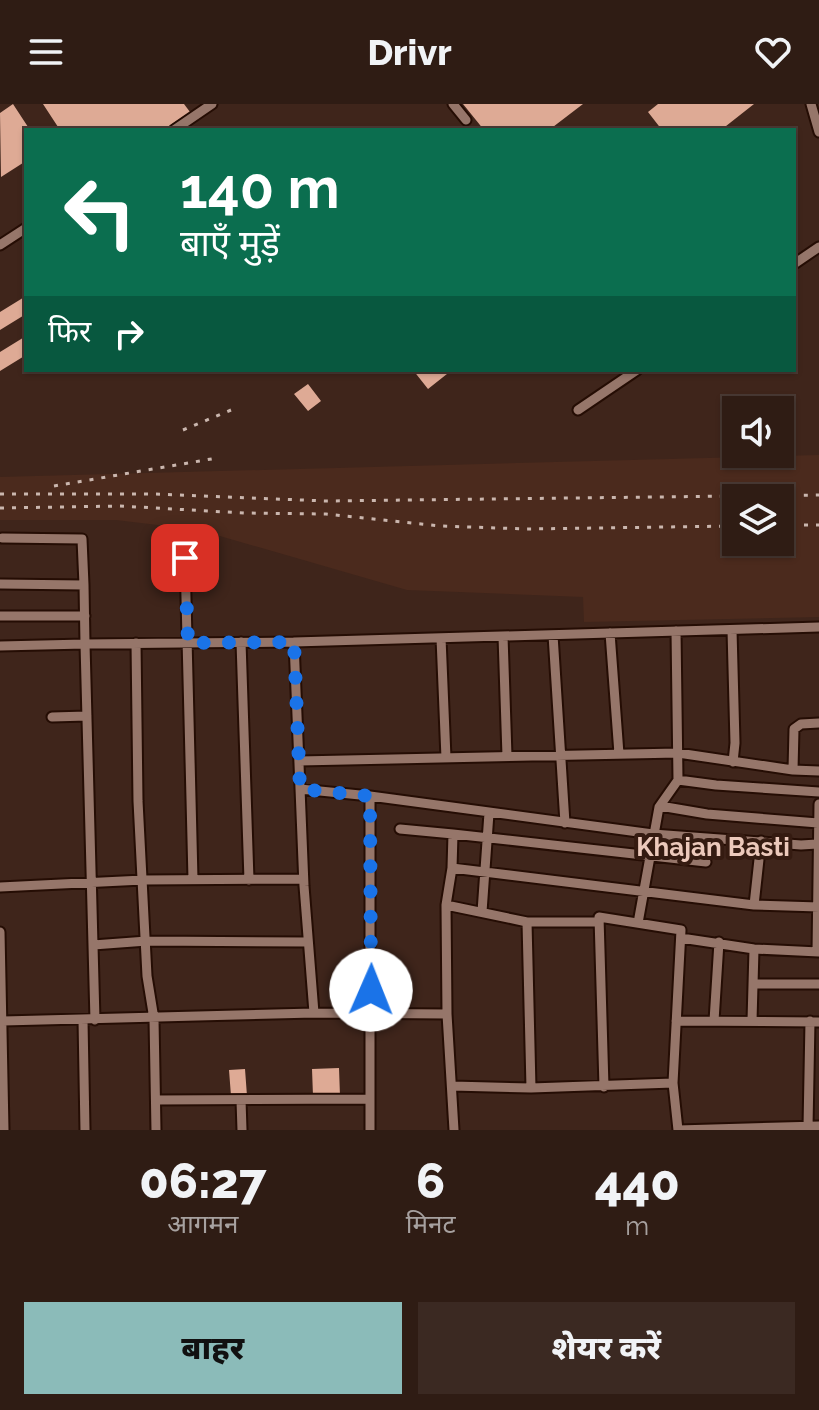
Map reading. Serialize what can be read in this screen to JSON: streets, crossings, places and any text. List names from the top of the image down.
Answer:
{
  "districts": ["Khajan Basti"],
  "page": {
    "header": "Drivr",
    "turn": ["140 m", "बाएँ मुड़ें"],
    "then": "फिर",
    "eta": [
      "06:27",
      "आगमन",
      "6",
      "मिनट",
      "440",
      "m"
    ],
    "buttons": ["बाहर", "शेयर करें"]
  }
}
